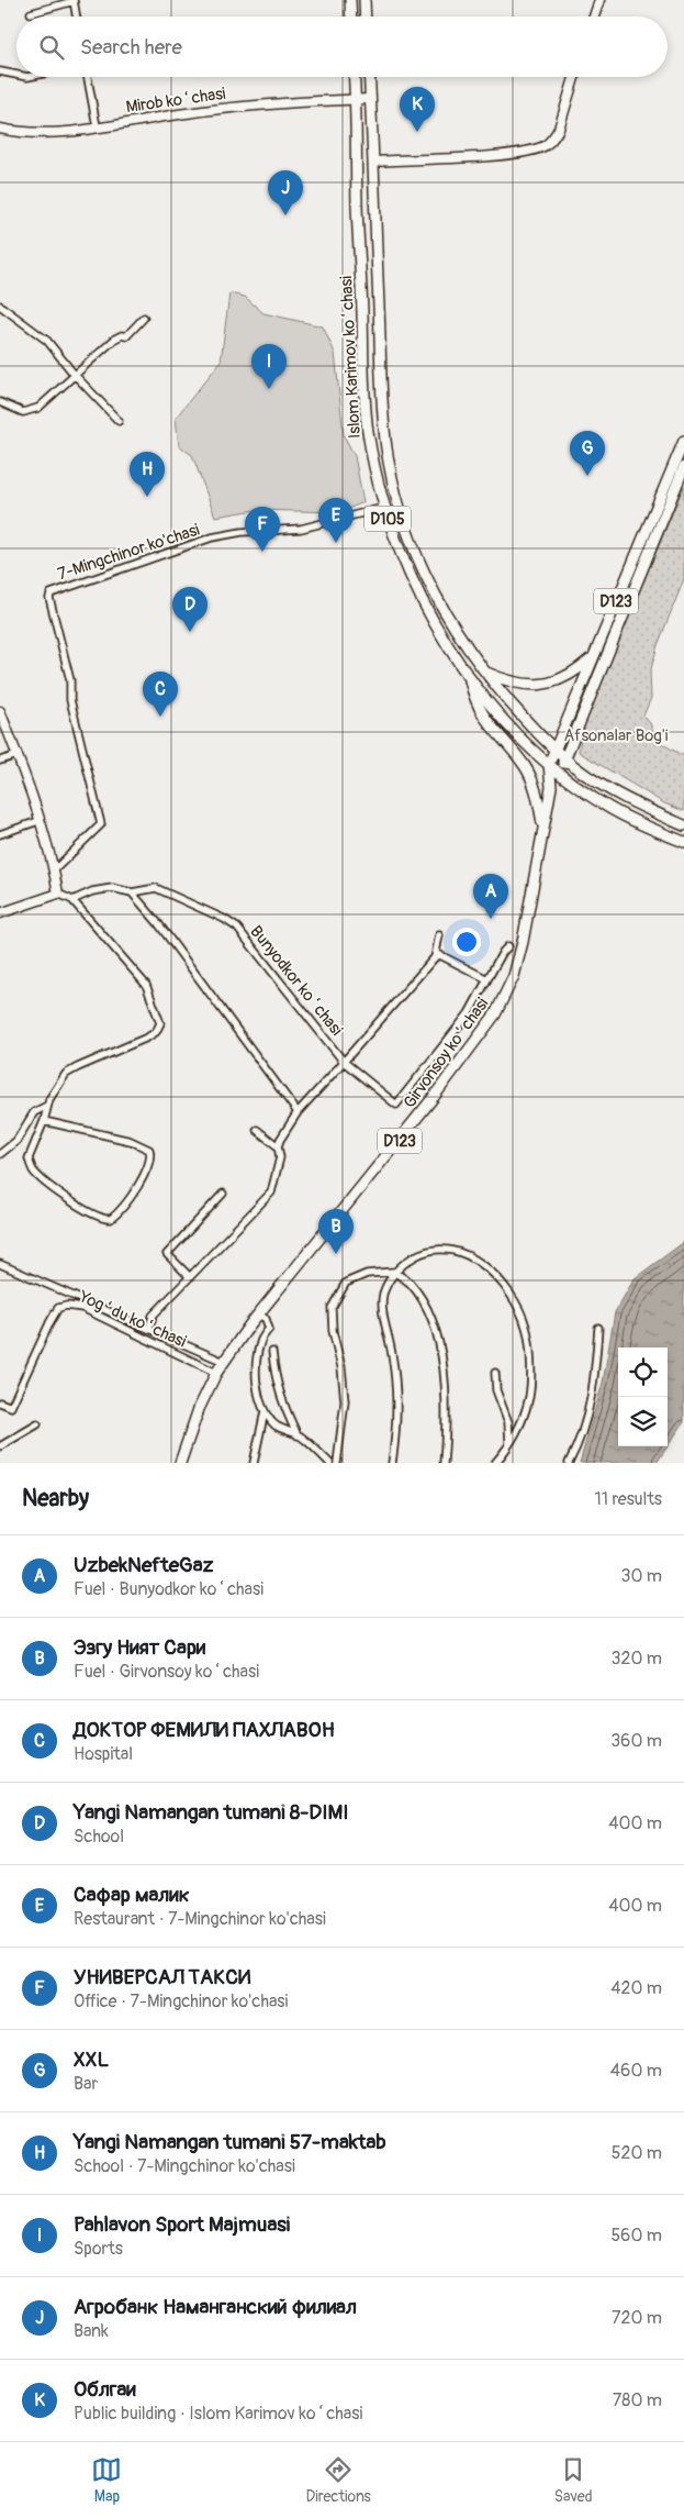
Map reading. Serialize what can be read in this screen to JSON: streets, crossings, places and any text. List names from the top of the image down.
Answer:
{
  "streets": {
    "main road": [
      "Islom Karimov koʻchasi",
      "D105",
      "D123",
      "Girvonsoy koʻchasi"
    ],
    "street": [
      "Mirob koʻchasi",
      "7-Mingchinor ko'chasi",
      "Bunyodkor koʻchasi",
      "Yogʻdu koʻchasi"
    ]
  },
  "crossings": [
    ["Mirob koʻchasi", "Islom Karimov koʻchasi"],
    ["Islom Karimov koʻchasi", "7-Mingchinor ko'chasi"],
    ["Islom Karimov koʻchasi", "D123"],
    ["Islom Karimov koʻchasi", "Girvonsoy koʻchasi"],
    ["D123", "Girvonsoy koʻchasi"],
    ["Bunyodkor koʻchasi", "Yogʻdu koʻchasi"],
    ["Girvonsoy koʻchasi", "Yogʻdu koʻchasi"]
  ],
  "parks": ["Afsonalar Bog'i"],
  "page": {
    "search": "Search here",
    "pins": [
      "K",
      "J",
      "I",
      "G",
      "H",
      "E",
      "F",
      "D",
      "C",
      "A",
      "B"
    ],
    "heading": ["Nearby", "11 results"],
    "list": [
      {
        "mark": "A",
        "name": "UzbekNefteGaz",
        "note": "Fuel · Bunyodkor koʻchasi",
        "value": "30 m"
      },
      {
        "mark": "B",
        "name": "Эзгу Ният Сари",
        "note": "Fuel · Girvonsoy koʻchasi",
        "value": "320 m"
      },
      {
        "mark": "C",
        "name": "ДОКТОР ФЕМИЛИ ПАХЛАВОН",
        "note": "Hospital",
        "value": "360 m"
      },
      {
        "mark": "D",
        "name": "Yangi Namangan tumani 8-DIMI",
        "note": "School",
        "value": "400 m"
      },
      {
        "mark": "E",
        "name": "Сафар малик",
        "note": "Restaurant · 7-Mingchinor ko'chasi",
        "value": "400 m"
      },
      {
        "mark": "F",
        "name": "УНИВЕРСАЛ ТАКСИ",
        "note": "Office · 7-Mingchinor ko'chasi",
        "value": "420 m"
      },
      {
        "mark": "G",
        "name": "XXL",
        "note": "Bar",
        "value": "460 m"
      },
      {
        "mark": "H",
        "name": "Yangi Namangan tumani 57-maktab",
        "note": "School · 7-Mingchinor ko'chasi",
        "value": "520 m"
      },
      {
        "mark": "I",
        "name": "Pahlavon Sport Majmuasi",
        "note": "Sports",
        "value": "560 m"
      },
      {
        "mark": "J",
        "name": "Агробанк Наманганский филиал",
        "note": "Bank",
        "value": "720 m"
      },
      {
        "mark": "K",
        "name": "Облгаи",
        "note": "Public building · Islom Karimov koʻchasi",
        "value": "780 m"
      }
    ],
    "nav": ["Map", "Directions", "Saved"]
  }
}
